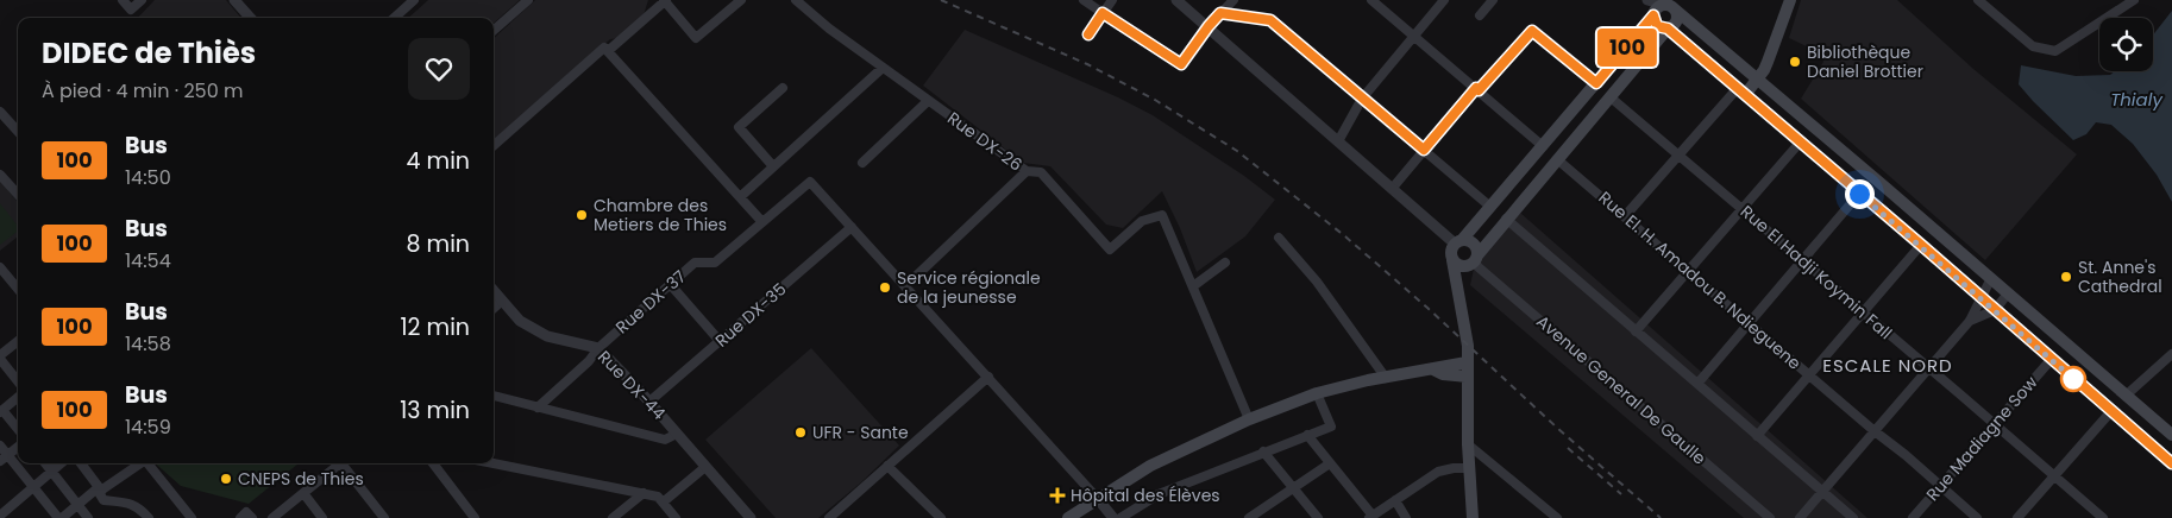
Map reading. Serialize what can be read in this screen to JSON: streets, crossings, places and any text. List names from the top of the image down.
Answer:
{
  "streets": {
    "street": [
      "Rue DX-26",
      "Rue El Hadji Koymin Fall",
      "Rue El. H. Amadou B. Ndieguene",
      "Rue DX-37",
      "Rue DX-35",
      "Rue DX-44",
      "Avenue General De Gaulle",
      "Rue Madiagne Sow"
    ]
  },
  "crossings": [
    ["Rue El Hadji Koymin Fall", "Rue Madiagne Sow"],
    ["Rue El. H. Amadou B. Ndieguene", "Rue Madiagne Sow"],
    ["Rue DX-37", "Rue DX-35"],
    ["Rue DX-37", "Rue DX-44"],
    ["Rue DX-35", "Rue DX-44"]
  ],
  "districts": ["ESCALE NORD"],
  "water": ["Thialy"],
  "places": {
    "other": [
      "Bibliothèque Daniel Brottier",
      "Chambre des Metiers de Thies",
      "St. Anne's Cathedral",
      "Service régionale de la jeunesse",
      "UFR - Sante",
      "CNEPS de Thies"
    ],
    "health": ["Hôpital des Élèves"]
  },
  "lines": ["bus line 100"],
  "page": {
    "on_map": "100",
    "heading": ["DIDEC de Thiès", "À pied · 4 min · 250 m"],
    "list": [
      {
        "mark": "100",
        "name": "Bus",
        "note": "14:50",
        "value": "4 min"
      },
      {
        "mark": "100",
        "name": "Bus",
        "note": "14:54",
        "value": "8 min"
      },
      {
        "mark": "100",
        "name": "Bus",
        "note": "14:58",
        "value": "12 min"
      },
      {
        "mark": "100",
        "name": "Bus",
        "note": "14:59",
        "value": "13 min"
      }
    ]
  }
}
